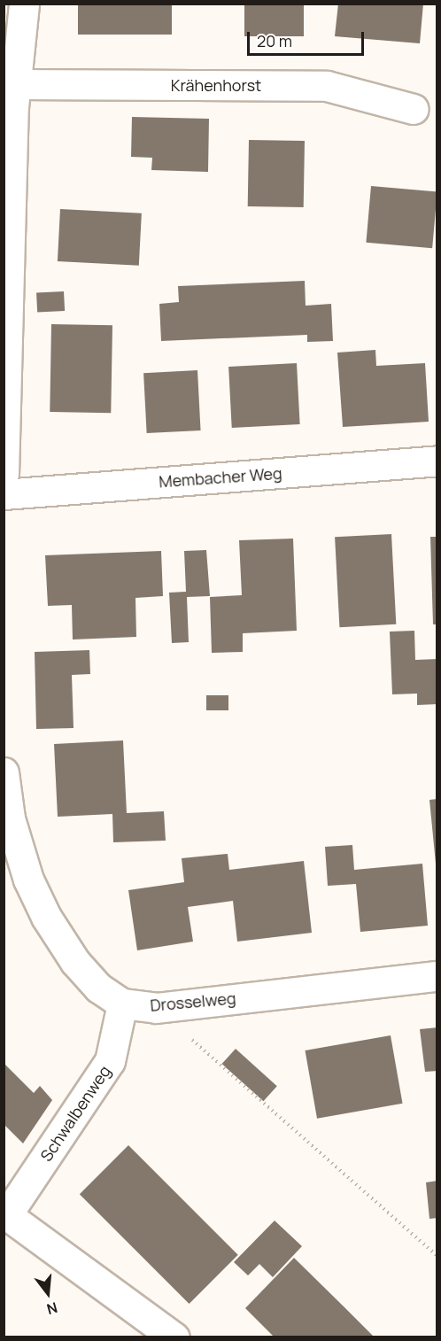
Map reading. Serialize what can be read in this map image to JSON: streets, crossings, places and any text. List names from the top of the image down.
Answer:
{
  "streets": {
    "street": [
      "Krähenhorst",
      "Membacher Weg",
      "Drosselweg",
      "Schwalbenweg"
    ]
  },
  "crossings": [
    ["Drosselweg", "Schwalbenweg"]
  ],
  "scale_bar": "20 m",
  "north": "bottom"
}
